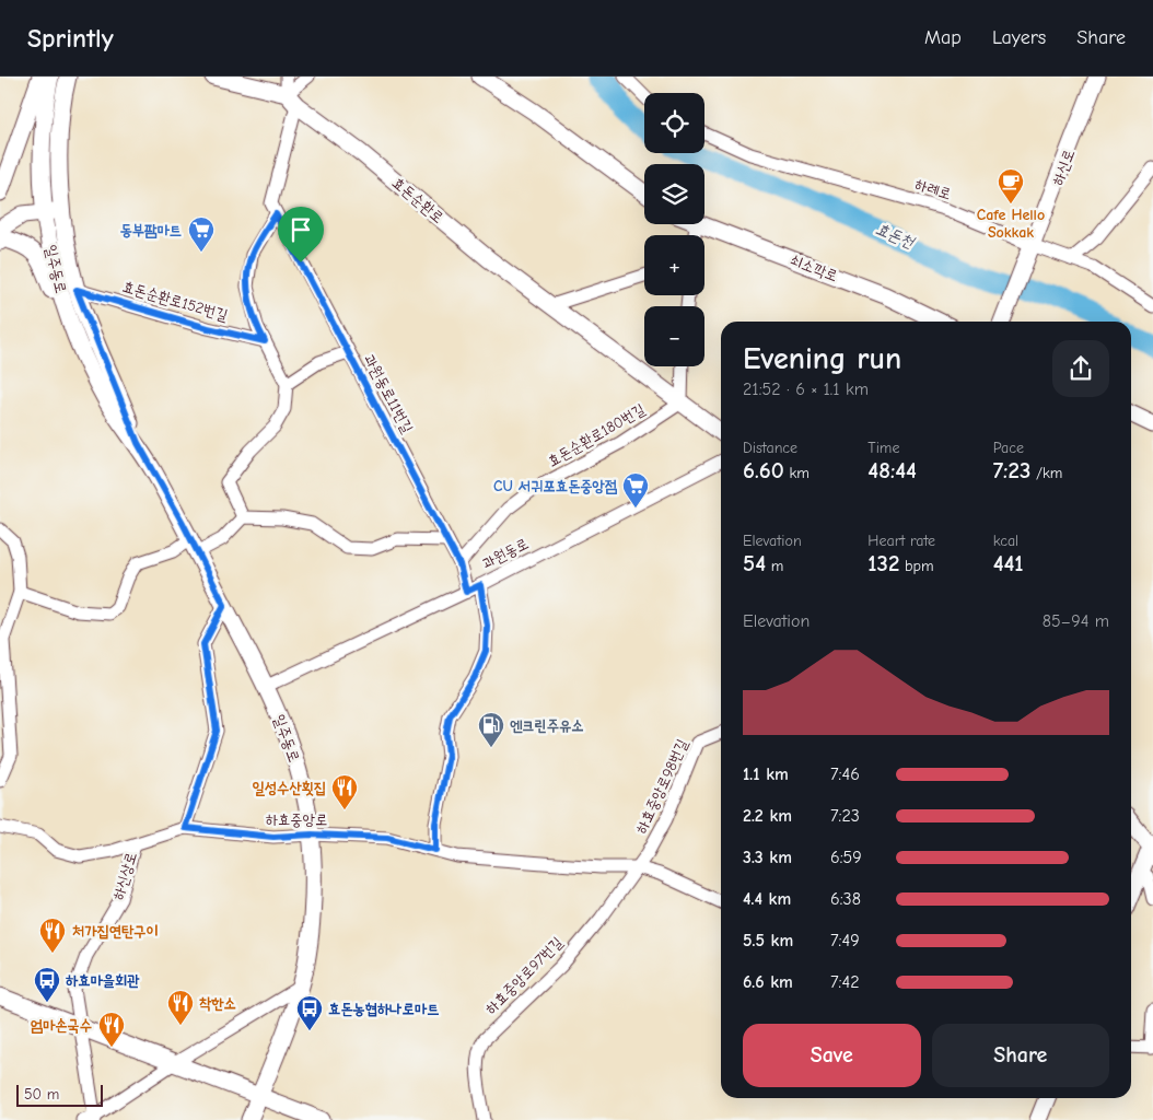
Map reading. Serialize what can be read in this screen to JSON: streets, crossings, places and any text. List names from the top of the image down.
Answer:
{
  "streets": {
    "street": [
      "하신로",
      "하례로",
      "효돈순환로",
      "쇠소깍로",
      "일주동로",
      "효돈순환로152번길",
      "과원동로11번길",
      "효돈순환로180번길",
      "과원동로",
      "하효중앙로98번길",
      "하효중앙로",
      "하신상로",
      "하효중앙로97번길"
    ]
  },
  "crossings": [
    ["하신로", "하례로"],
    ["효돈순환로", "효돈순환로180번길"],
    ["일주동로", "효돈순환로152번길"],
    ["일주동로", "과원동로"],
    ["일주동로", "하효중앙로"],
    ["효돈순환로152번길", "과원동로11번길"],
    ["과원동로11번길", "효돈순환로180번길"],
    ["과원동로11번길", "과원동로"],
    ["하효중앙로98번길", "하효중앙로"],
    ["하효중앙로98번길", "하효중앙로97번길"],
    ["하효중앙로", "하신상로"],
    ["하효중앙로", "하효중앙로97번길"]
  ],
  "water": ["효돈천"],
  "places": {
    "cafe": ["Cafe Hello Sokkak"],
    "supermarket": ["동부팜마트", "CU 서귀포효돈중앙점"],
    "fuel station": ["엔크린주유소"],
    "restaurant": [
      "일성수산횟집",
      "처가집연탄구이",
      "착한소",
      "엄마손국수"
    ],
    "bus stop": ["하효마을회관", "효돈농협하나로마트"]
  },
  "scale_bar": "50 m",
  "page": {
    "header": "Sprintly",
    "nav": ["Map", "Layers", "Share"],
    "map_buttons": ["+", "−"],
    "heading": ["Evening run", "21:52 · 6 × 1.1 km"],
    "stats": [
      ["Distance", "6.60 km"],
      ["Time", "48:44"],
      ["Pace", "7:23 /km"],
      ["Elevation", "54 m"],
      ["Heart rate", "132 bpm"],
      ["kcal", "441"]
    ],
    "chart": ["Elevation", "85–94 m"],
    "list": [
      {
        "name": "1.1 km",
        "note": "7:46"
      },
      {
        "name": "2.2 km",
        "note": "7:23"
      },
      {
        "name": "3.3 km",
        "note": "6:59"
      },
      {
        "name": "4.4 km",
        "note": "6:38"
      },
      {
        "name": "5.5 km",
        "note": "7:49"
      },
      {
        "name": "6.6 km",
        "note": "7:42"
      }
    ],
    "buttons": ["Save", "Share"],
    "scale": "50 m"
  }
}
